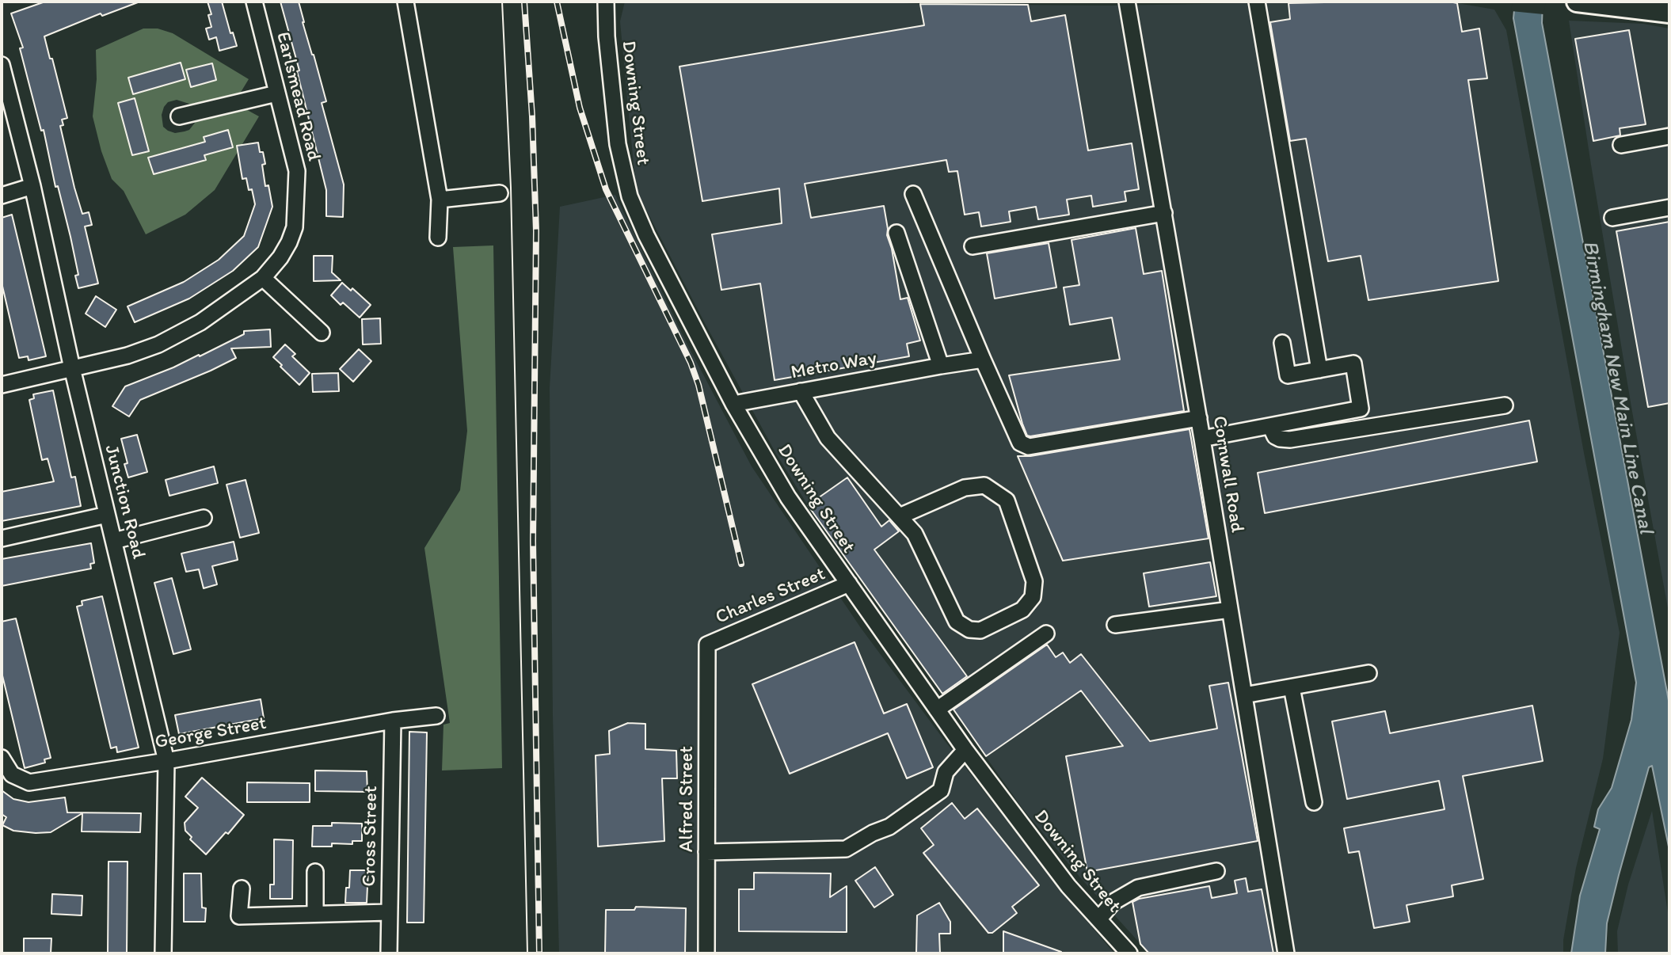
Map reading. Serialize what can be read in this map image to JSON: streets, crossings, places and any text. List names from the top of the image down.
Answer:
{
  "streets": {
    "street": [
      "Earlsmead Road",
      "Downing Street",
      "Metro Way",
      "Cornwall Road",
      "Junction Road",
      "Charles Street",
      "George Street",
      "Alfred Street",
      "Cross Street"
    ]
  },
  "crossings": [
    ["Earlsmead Road", "Junction Road"],
    ["Downing Street", "Metro Way"],
    ["Downing Street", "Charles Street"],
    ["Junction Road", "George Street"],
    ["Charles Street", "Alfred Street"],
    ["George Street", "Cross Street"]
  ],
  "water": ["Birmingham New Main Line Canal"]
}
